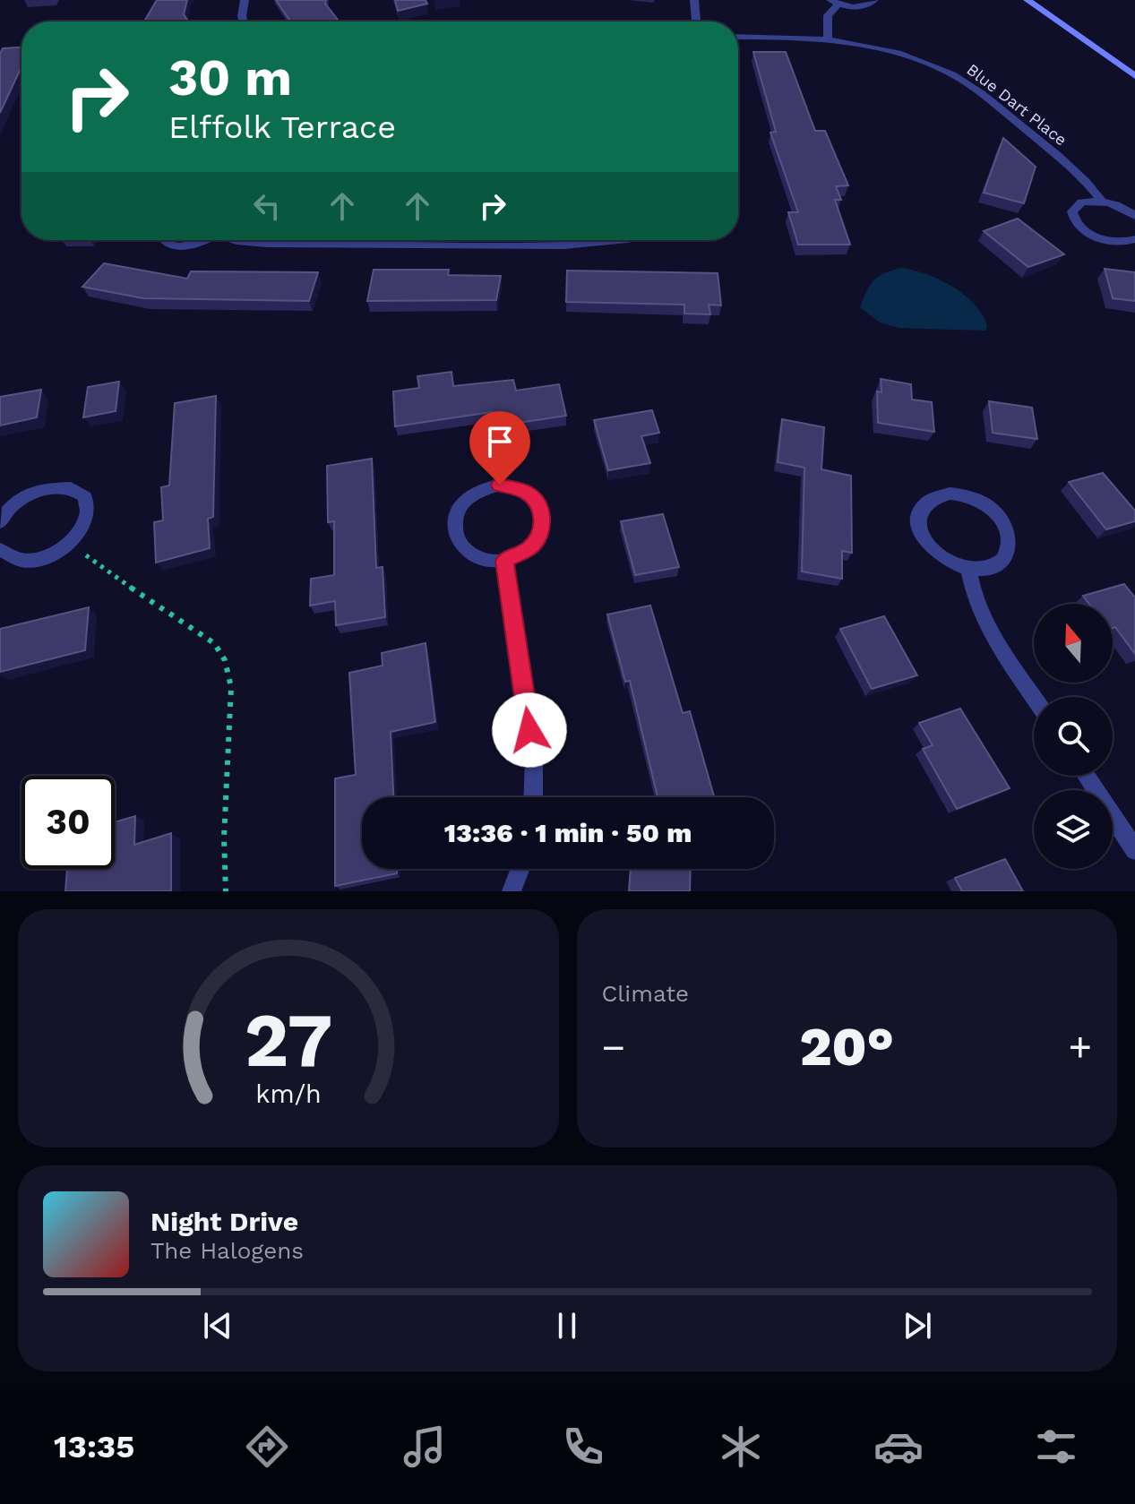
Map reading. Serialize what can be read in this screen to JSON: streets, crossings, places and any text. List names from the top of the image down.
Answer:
{
  "streets": {
    "street": ["Blue Dart Place"]
  },
  "north": "top",
  "page": {
    "turn": ["30 m", "Elffolk Terrace"],
    "limit": "30",
    "trip": "13:36 · 1 min · 50 m",
    "tile": "Climate",
    "heat": ["−", "20°", "+"],
    "song": ["Night Drive", "The Halogens"],
    "tabs": "13:35",
    "gauge": ["27", "km/h"]
  }
}
